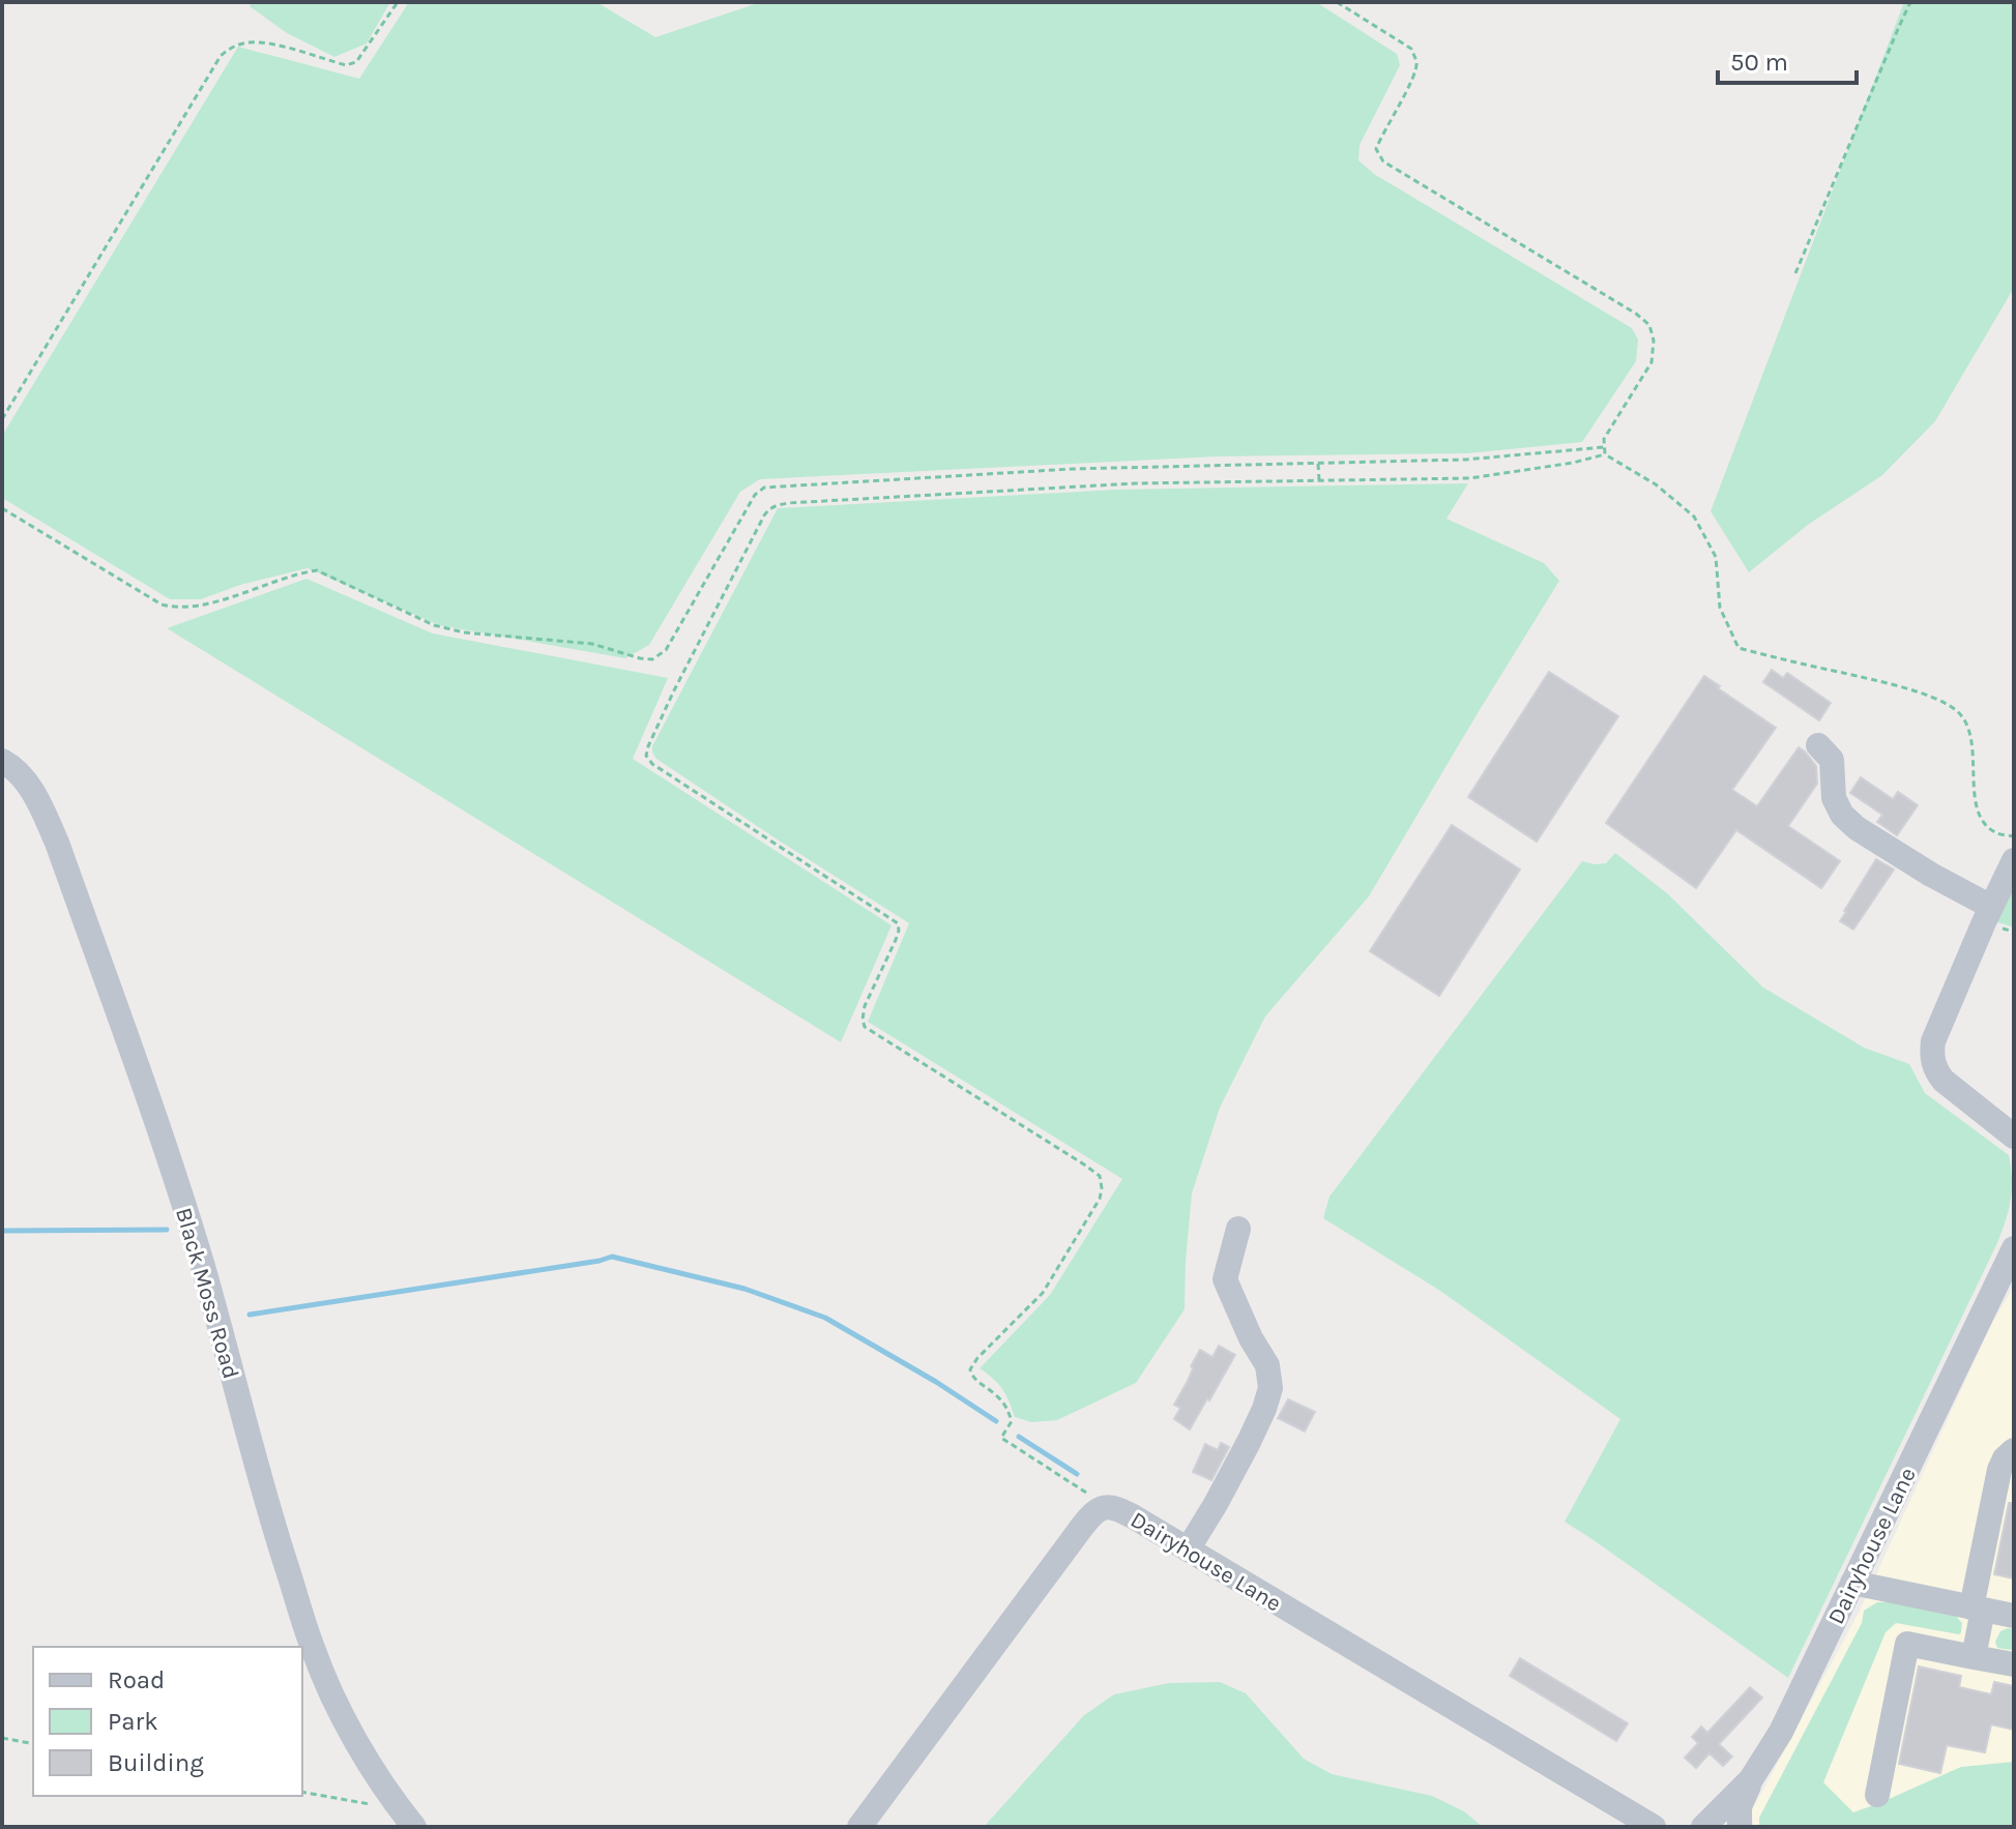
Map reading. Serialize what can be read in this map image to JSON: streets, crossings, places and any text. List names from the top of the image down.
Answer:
{
  "streets": {
    "street": ["Black Moss Road", "Dairyhouse Lane"]
  },
  "legend": ["Road", "Park", "Building"],
  "scale_bar": "50 m"
}
